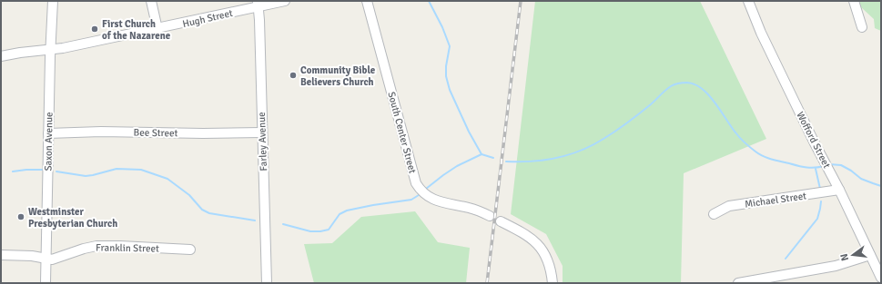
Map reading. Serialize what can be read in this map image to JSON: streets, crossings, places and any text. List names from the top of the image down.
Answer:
{
  "streets": {
    "street": [
      "Hugh Street",
      "Bee Street",
      "South Center Street",
      "Wofford Street",
      "Saxon Avenue",
      "Farley Avenue",
      "Michael Street",
      "Franklin Street"
    ]
  },
  "crossings": [
    ["Hugh Street", "Saxon Avenue"],
    ["Hugh Street", "Farley Avenue"],
    ["Bee Street", "Saxon Avenue"],
    ["Bee Street", "Farley Avenue"],
    ["Wofford Street", "Michael Street"],
    ["Saxon Avenue", "Franklin Street"]
  ],
  "places": ["First Church of the Nazarene", "Community Bible Believers Church", "Westminster Presbyterian Church"],
  "north": "left"
}
